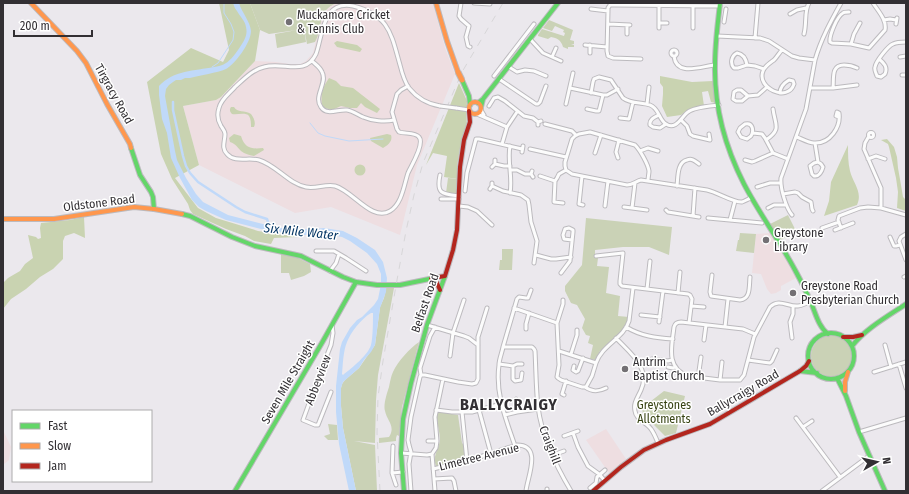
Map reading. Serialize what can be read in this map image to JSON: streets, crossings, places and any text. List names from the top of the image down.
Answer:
{
  "streets": {
    "main road": [
      "Tirgracy Road",
      "Oldstone Road",
      "Belfast Road",
      "Seven Mile Straight",
      "Ballycraigy Road"
    ],
    "street": ["Abbeyview", "Craighill", "Limetree Avenue"]
  },
  "crossings": [
    ["Tirgracy Road", "Oldstone Road"],
    ["Oldstone Road", "Belfast Road"],
    ["Oldstone Road", "Seven Mile Straight"],
    ["Abbeyview", "Seven Mile Straight"]
  ],
  "districts": ["BALLYCRAIGY"],
  "water": ["Six Mile Water"],
  "parks": ["Greystones Allotments"],
  "places": [
    "Muckamore Cricket & Tennis Club",
    "Greystone Library",
    "Greystone Road Presbyterian Church",
    "Antrim Baptist Church"
  ],
  "legend": ["Fast", "Slow", "Jam"],
  "scale_bar": "200 m",
  "north": "right"
}
